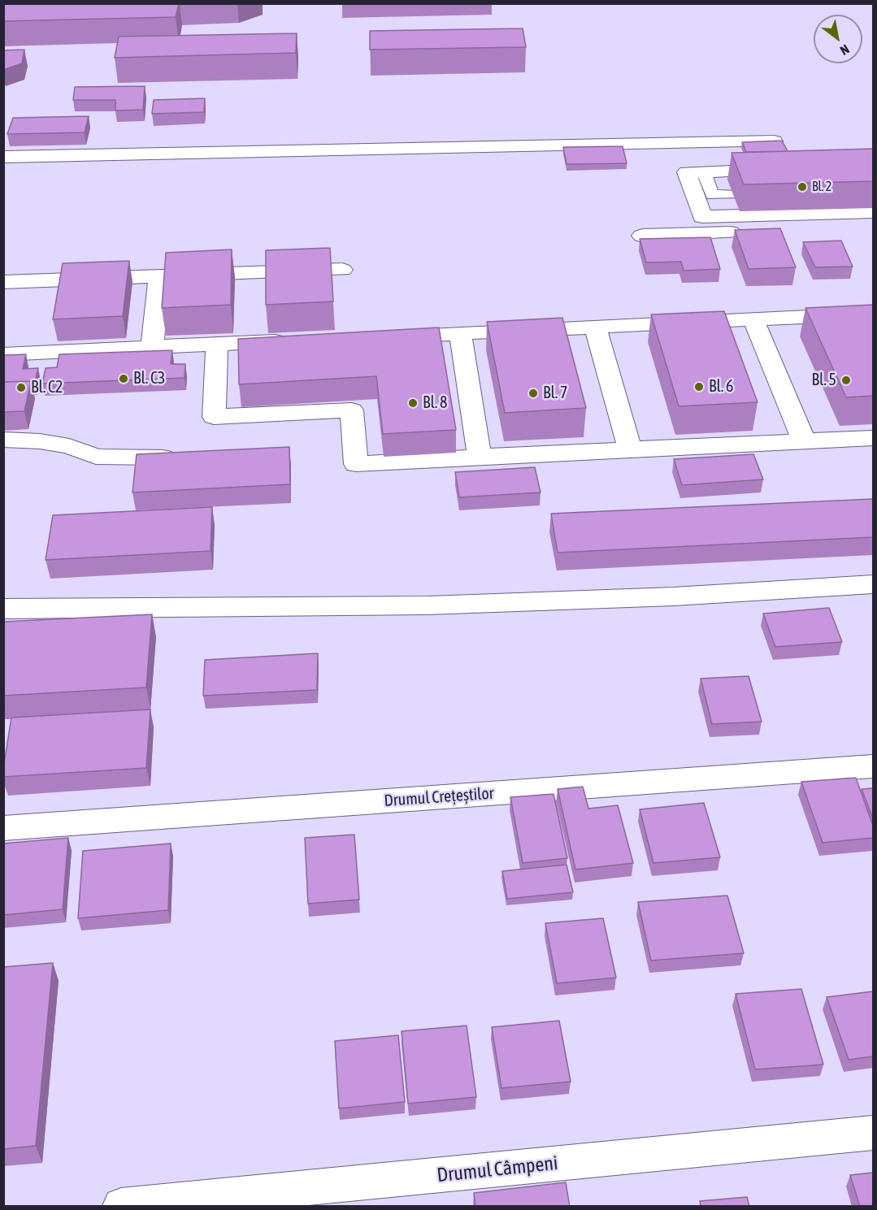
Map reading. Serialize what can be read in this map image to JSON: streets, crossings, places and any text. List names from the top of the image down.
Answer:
{
  "streets": {
    "street": ["Drumul Crețeștilor", "Drumul Câmpeni"]
  },
  "places": [
    "Bl. 2",
    "Bl. C3",
    "Bl. 5",
    "Bl. 6",
    "Bl. C2",
    "Bl. 7",
    "Bl. 8"
  ],
  "north": "bottom right"
}
